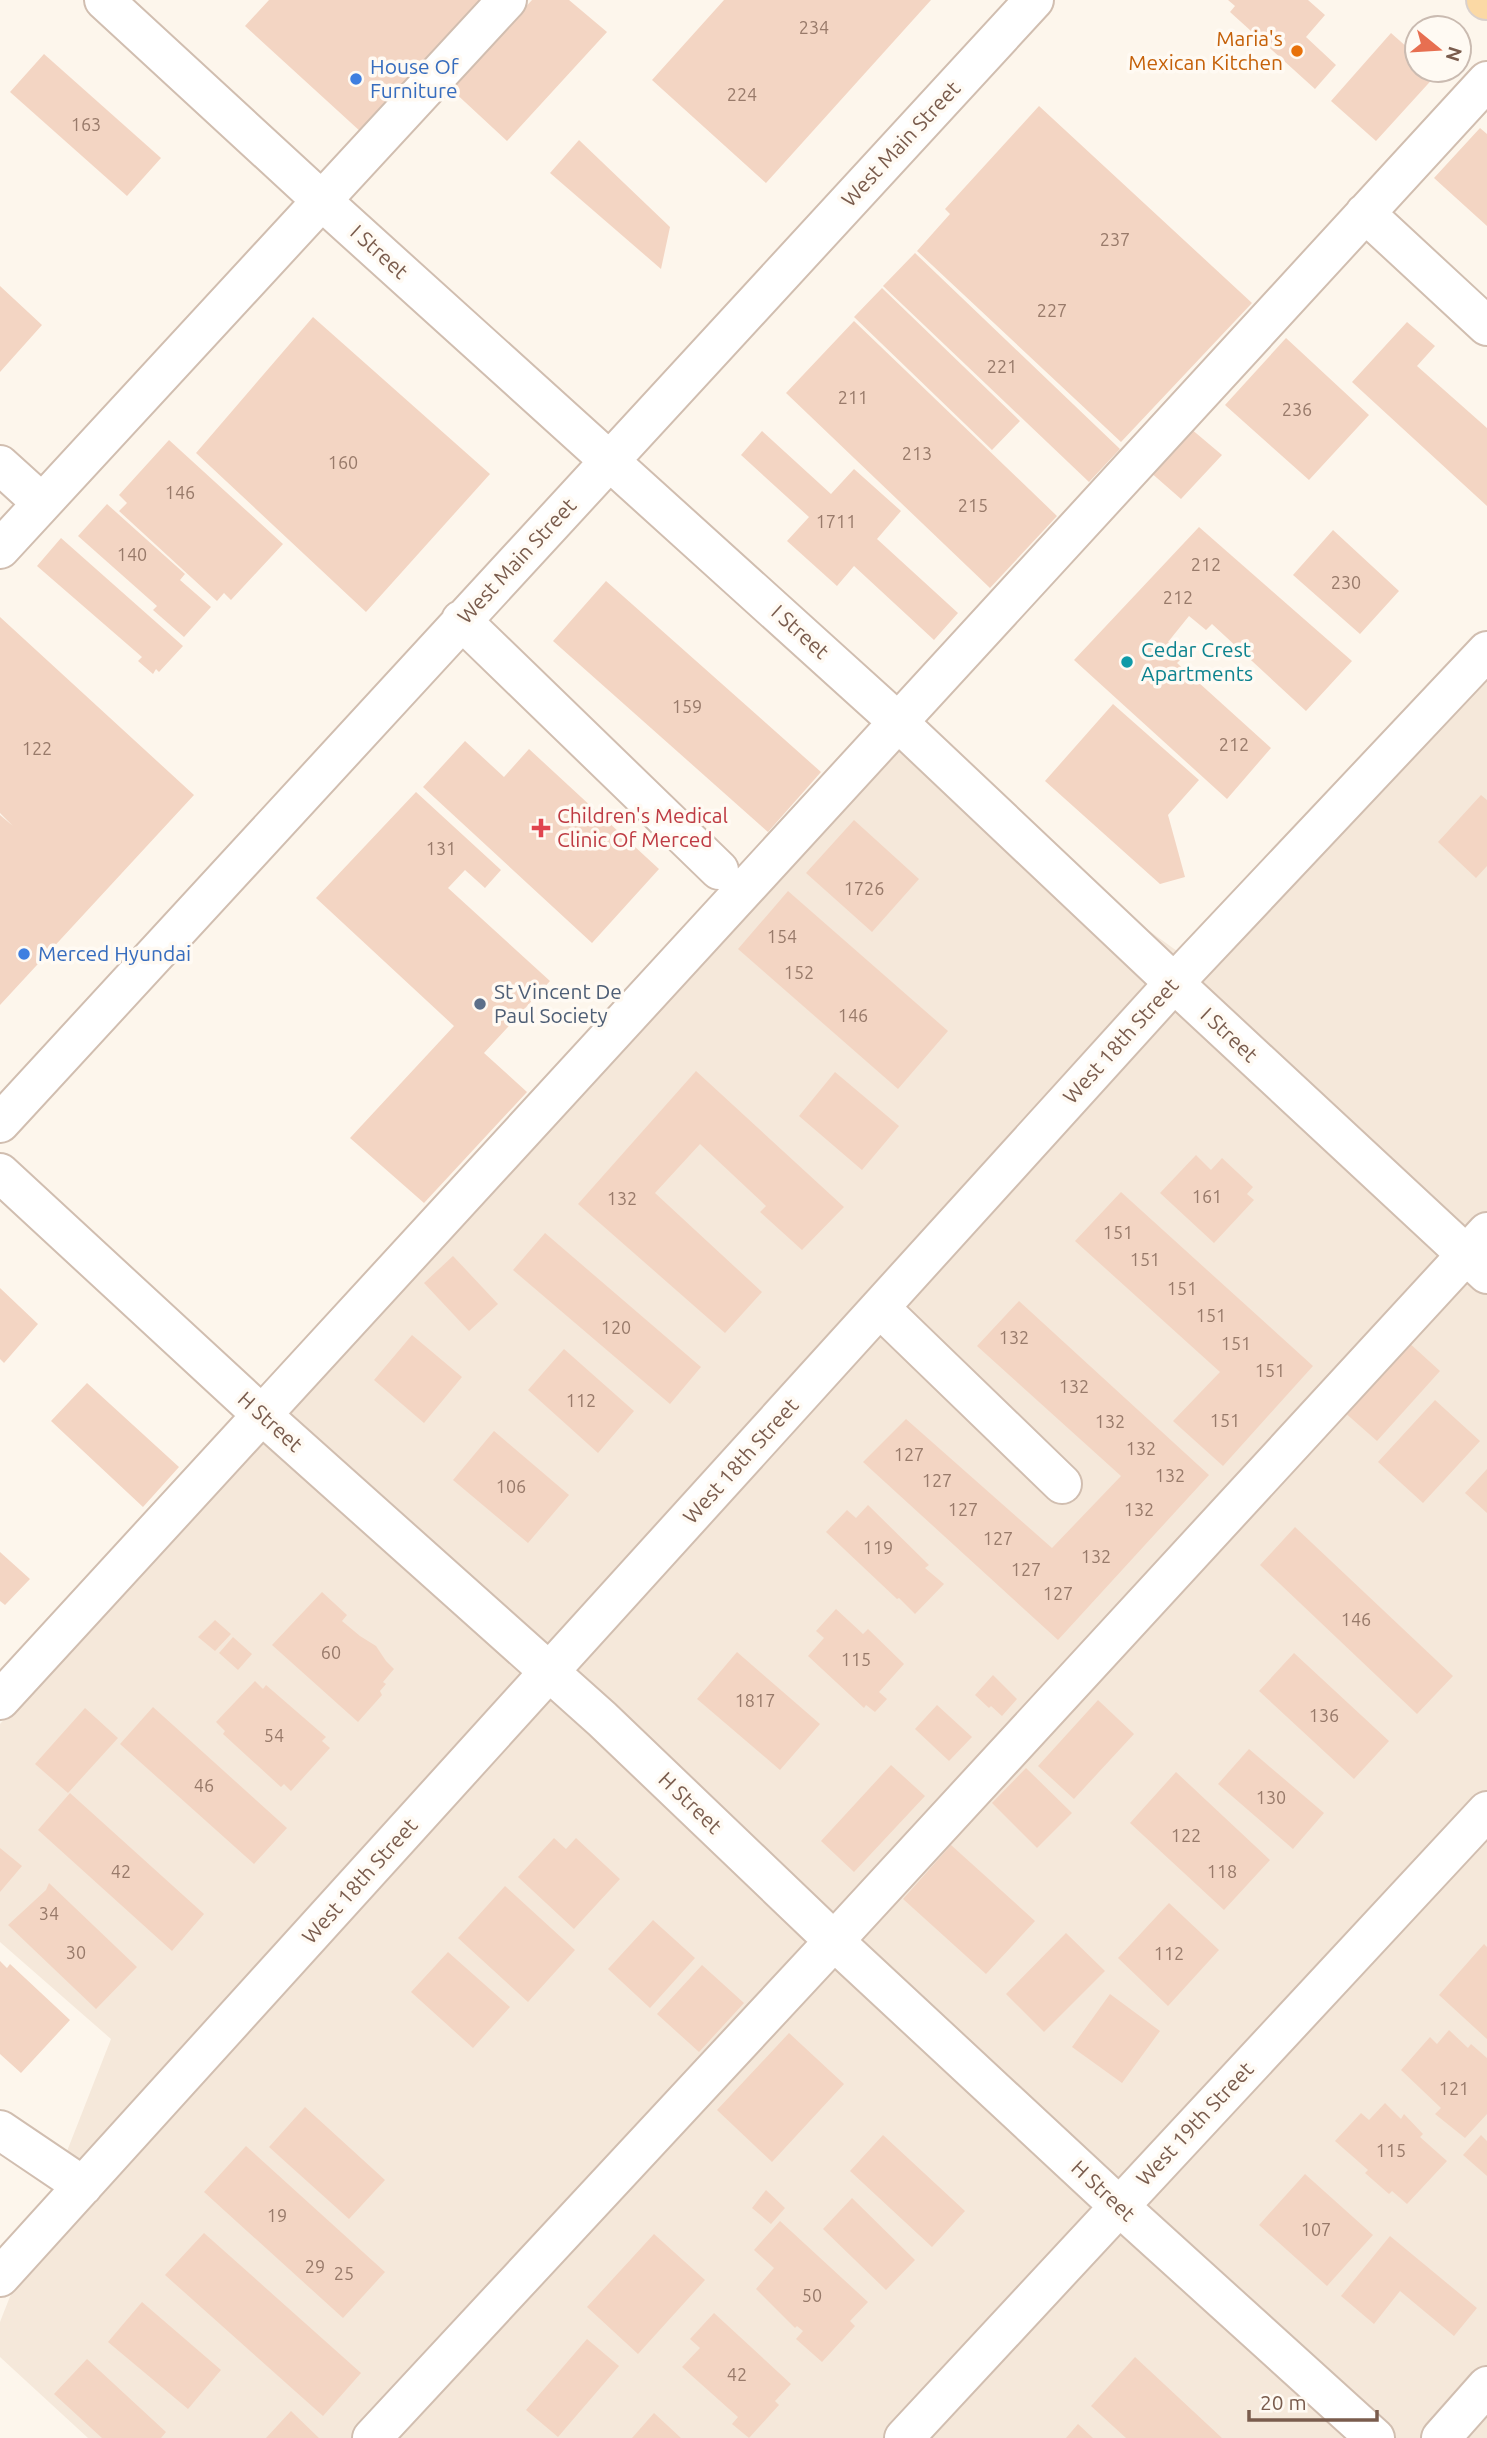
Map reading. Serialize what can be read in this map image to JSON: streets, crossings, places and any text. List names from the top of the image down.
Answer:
{
  "streets": {
    "street": [
      "West Main Street",
      "I Street",
      "West 18th Street",
      "H Street",
      "West 19th Street"
    ]
  },
  "crossings": [
    ["West Main Street", "I Street"],
    ["I Street", "West 18th Street"],
    ["West 18th Street", "H Street"],
    ["H Street", "West 19th Street"]
  ],
  "places": {
    "other": [
      "Maria's Mexican Kitchen",
      "House Of Furniture",
      "Cedar Crest Apartments",
      "Merced Hyundai",
      "St Vincent De Paul Society"
    ],
    "health": ["Children's Medical Clinic Of Merced"]
  },
  "house_numbers": [
    "234",
    "224",
    "163",
    "237",
    "227",
    "221",
    "211",
    "236",
    "213",
    "160",
    "146",
    "215",
    "1711",
    "140",
    "212",
    "230",
    "212",
    "159",
    "212",
    "122",
    "131",
    "1726",
    "154",
    "152",
    "146",
    "161",
    "132",
    "151",
    "151",
    "151",
    "151",
    "120",
    "132",
    "151",
    "151",
    "132",
    "112",
    "151",
    "132",
    "132",
    "127",
    "132",
    "127",
    "106",
    "127",
    "132",
    "127",
    "119",
    "132",
    "127",
    "127",
    "146",
    "60",
    "115",
    "1817",
    "136",
    "54",
    "46",
    "130",
    "122",
    "42",
    "118",
    "34",
    "30",
    "112",
    "121",
    "115",
    "19",
    "107",
    "29",
    "25",
    "50",
    "42"
  ],
  "scale_bar": "20 m",
  "north": "right"
}
